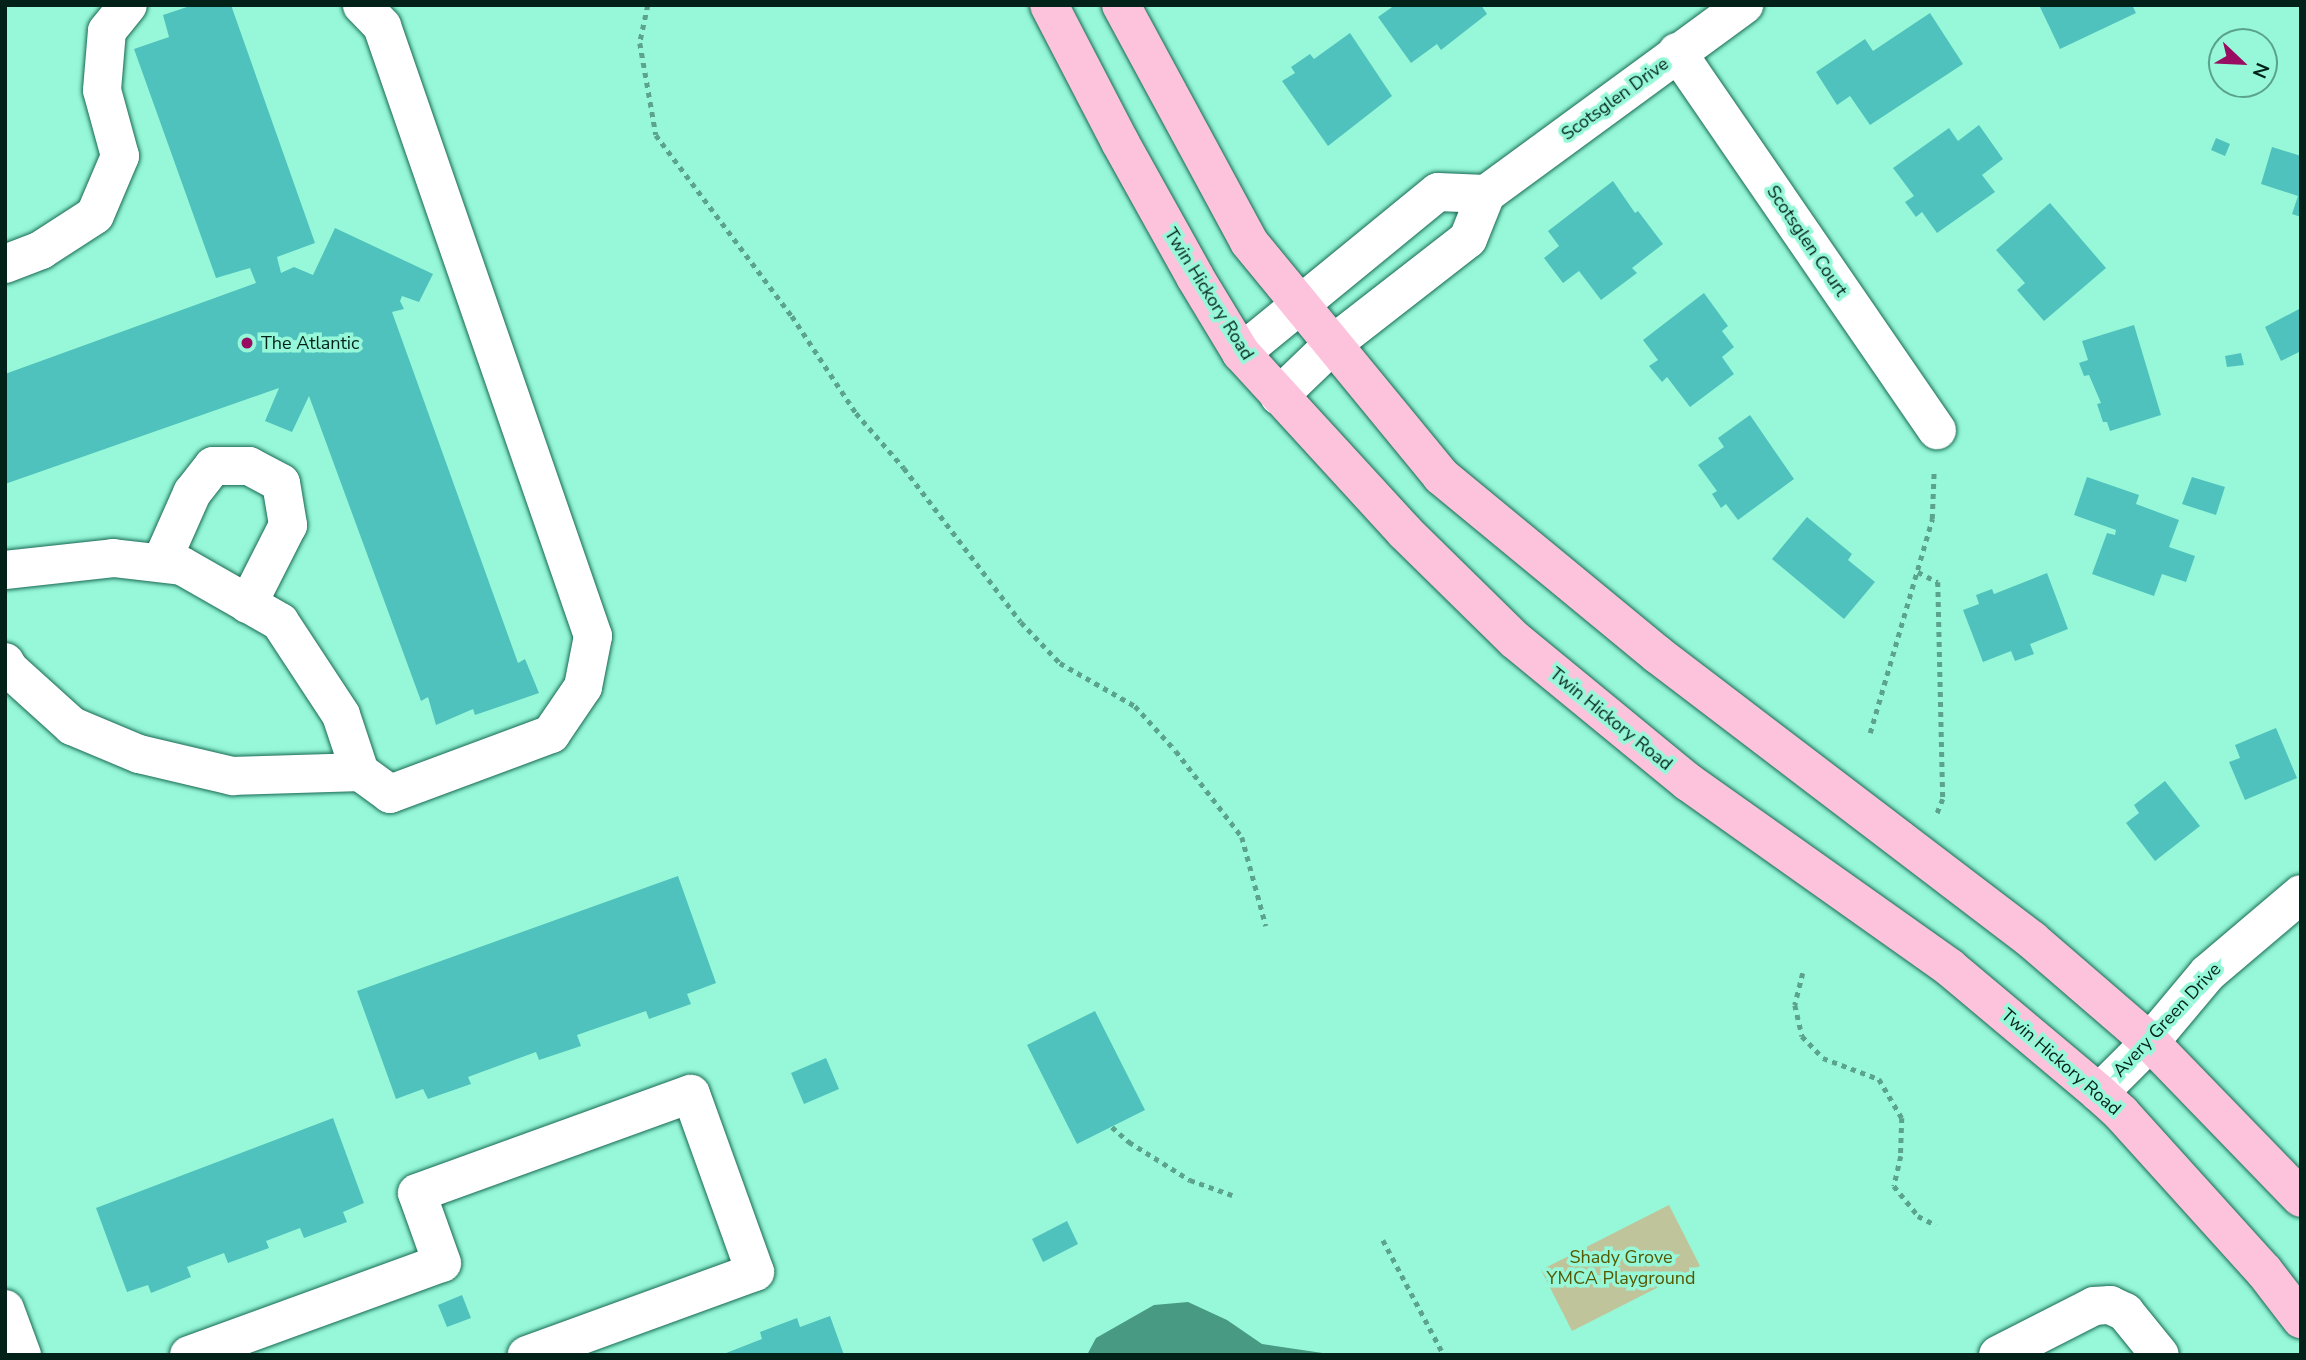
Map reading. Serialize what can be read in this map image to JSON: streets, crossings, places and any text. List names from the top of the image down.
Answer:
{
  "streets": {
    "main road": ["Twin Hickory Road"],
    "street": ["Scotsglen Drive", "Scotsglen Court", "Avery Green Drive"]
  },
  "crossings": [
    ["Scotsglen Drive", "Scotsglen Court"],
    ["Twin Hickory Road", "Avery Green Drive"]
  ],
  "parks": ["Shady Grove YMCA Playground"],
  "places": ["The Atlantic"],
  "north": "bottom right"
}
